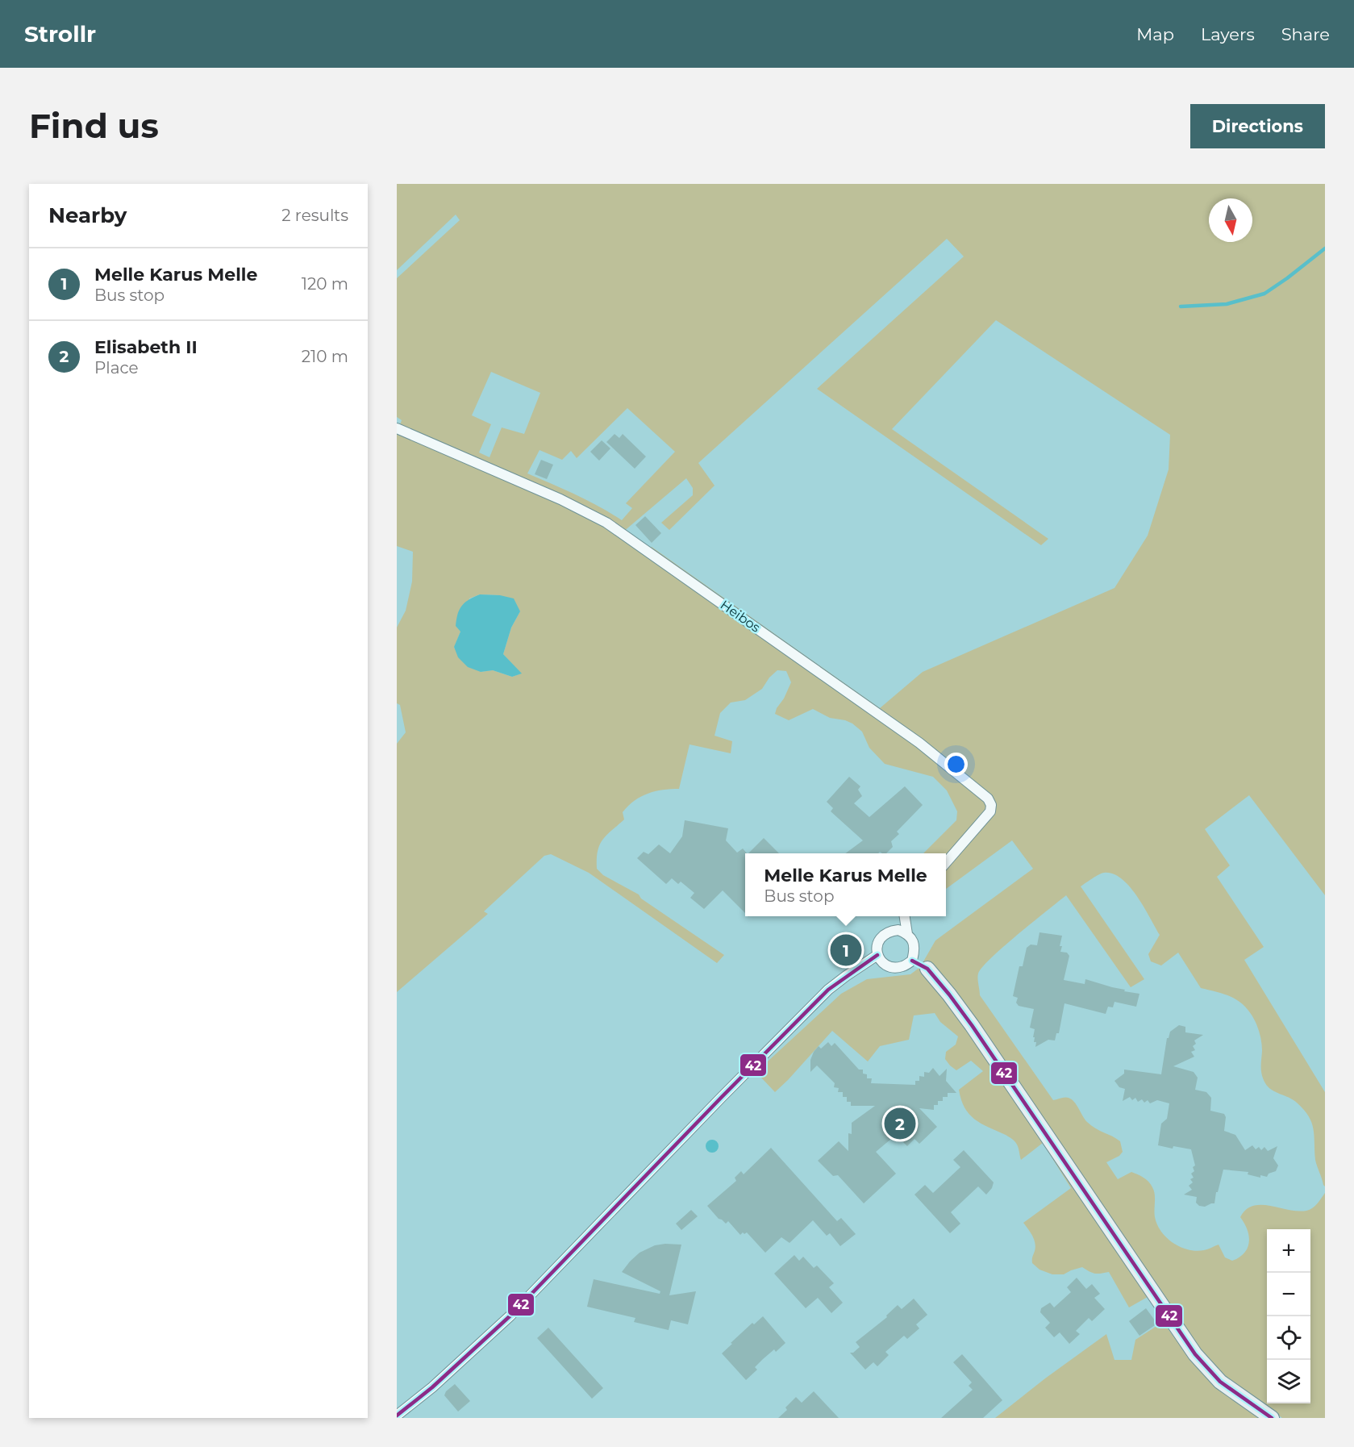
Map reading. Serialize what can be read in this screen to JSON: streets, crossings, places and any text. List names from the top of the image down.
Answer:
{
  "streets": {
    "street": ["Heibos"]
  },
  "lines": ["transit line 42"],
  "north": "bottom",
  "page": {
    "header": "Strollr",
    "nav": ["Map", "Layers", "Share"],
    "buttons": "Directions",
    "title": "Find us",
    "heading": ["Nearby", "2 results"],
    "list": [
      {
        "mark": "1",
        "name": "Melle Karus Melle",
        "note": "Bus stop",
        "value": "120 m"
      },
      {
        "mark": "2",
        "name": "Elisabeth II",
        "note": "Place",
        "value": "210 m"
      }
    ],
    "popup": ["Melle Karus Melle", "Bus stop"],
    "pins": ["1", "2"],
    "map_buttons": ["+", "−"]
  }
}
